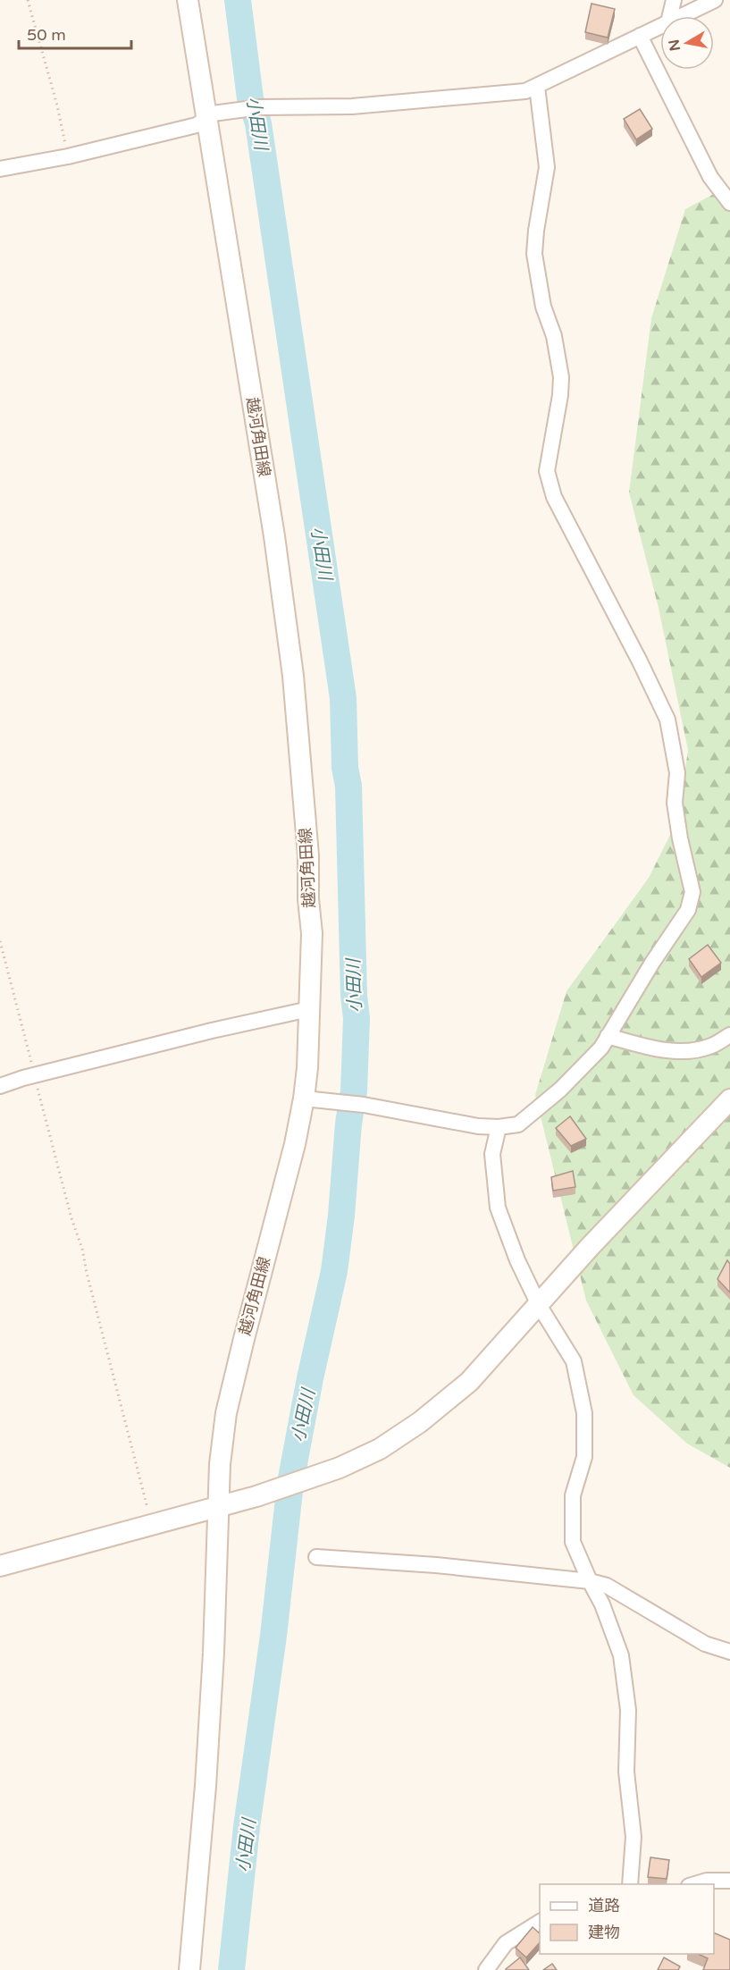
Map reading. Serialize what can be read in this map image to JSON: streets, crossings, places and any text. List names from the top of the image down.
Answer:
{
  "streets": {
    "main road": ["越河角田線"]
  },
  "water": ["小田川"],
  "legend": ["道路", "建物"],
  "scale_bar": "50 m",
  "north": "left"
}
